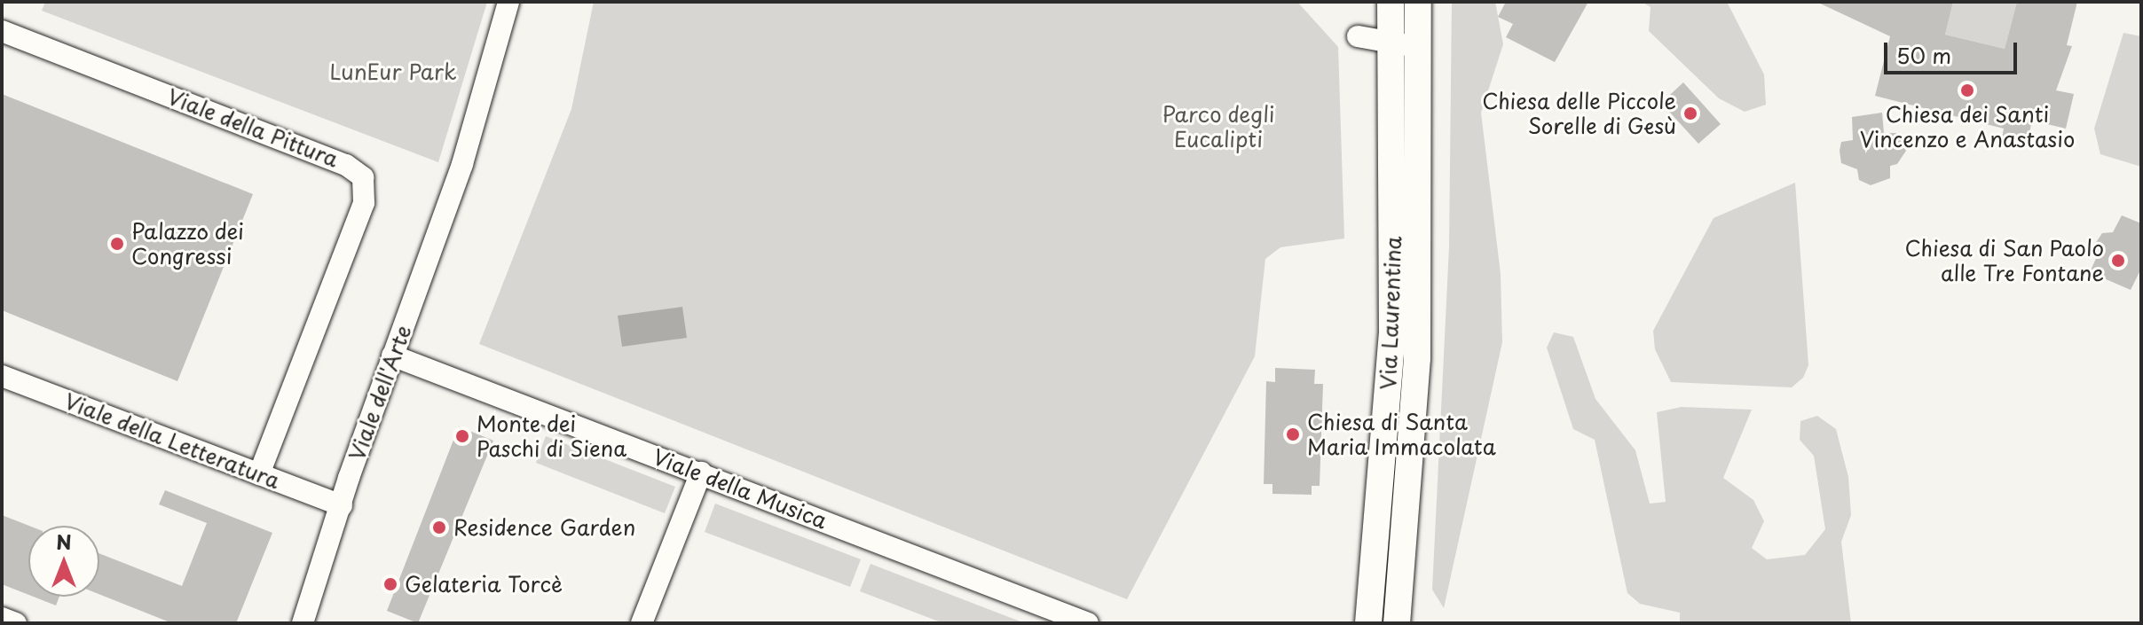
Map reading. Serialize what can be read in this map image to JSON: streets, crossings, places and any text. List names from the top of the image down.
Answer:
{
  "streets": {
    "main road": ["Via Laurentina"],
    "street": [
      "Viale della Pittura",
      "Viale dell'Arte",
      "Viale della Letteratura",
      "Viale della Musica"
    ]
  },
  "crossings": [
    ["Viale della Pittura", "Viale della Letteratura"],
    ["Viale dell'Arte", "Viale della Letteratura"],
    ["Viale dell'Arte", "Viale della Musica"]
  ],
  "parks": ["LunEur Park", "Parco degli Eucalipti"],
  "places": [
    "Chiesa dei Santi Vincenzo e Anastasio",
    "Chiesa delle Piccole Sorelle di Gesù",
    "Palazzo dei Congressi",
    "Chiesa di San Paolo alle Tre Fontane",
    "Chiesa di Santa Maria Immacolata",
    "Monte dei Paschi di Siena",
    "Residence Garden",
    "Gelateria Torcè"
  ],
  "scale_bar": "50 m",
  "north": "top"
}
